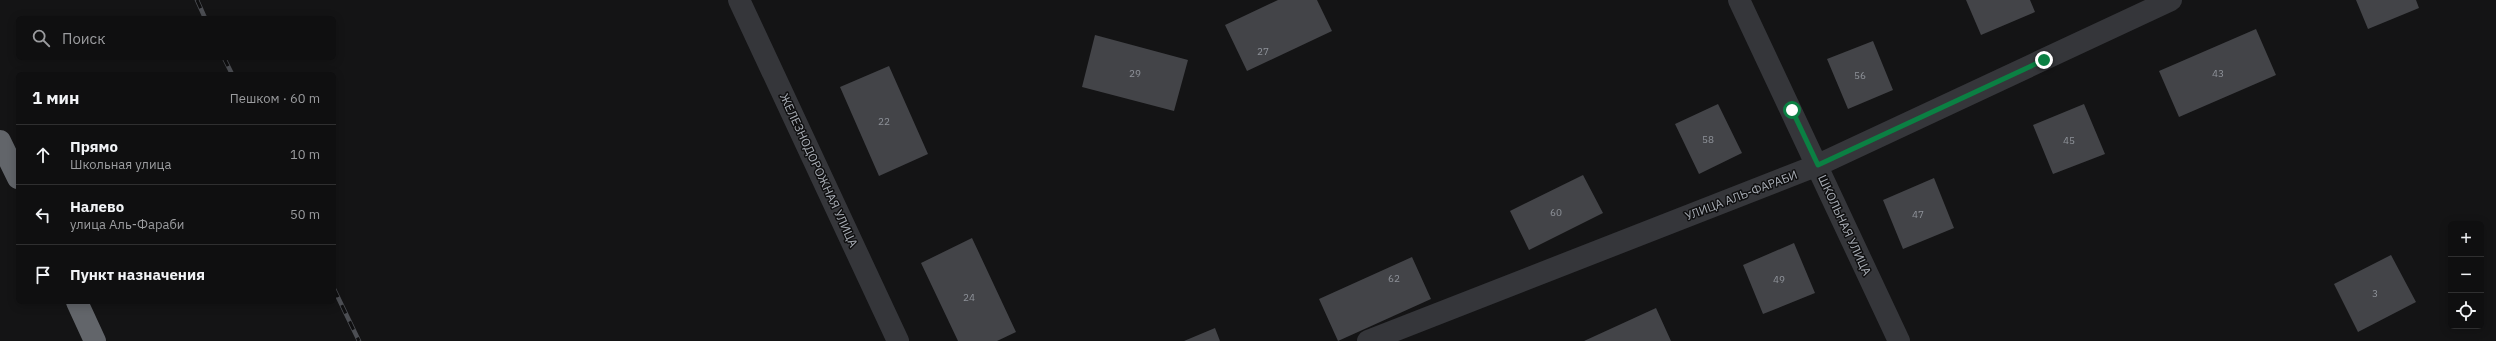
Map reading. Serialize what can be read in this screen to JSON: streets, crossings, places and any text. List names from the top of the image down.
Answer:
{
  "streets": {
    "street": ["ЖЕЛЕЗНОДОРОЖНАЯ УЛИЦА", "УЛИЦА АЛЬ-ФАРАБИ", "ШКОЛЬНАЯ УЛИЦА"]
  },
  "crossings": [
    ["УЛИЦА АЛЬ-ФАРАБИ", "ШКОЛЬНАЯ УЛИЦА"]
  ],
  "house_numbers": [
    "27",
    "29",
    "43",
    "56",
    "22",
    "58",
    "45",
    "60",
    "47",
    "62",
    "49",
    "3",
    "24"
  ],
  "page": {
    "search": "Поиск",
    "heading": ["1 мин", "Пешком · 60 m"],
    "list": [
      ["Прямо", "Школьная улица", "10 m"],
      ["Налево", "улица Аль-Фараби", "50 m"],
      "Пункт назначения"
    ],
    "map_buttons": ["+", "−"]
  }
}
